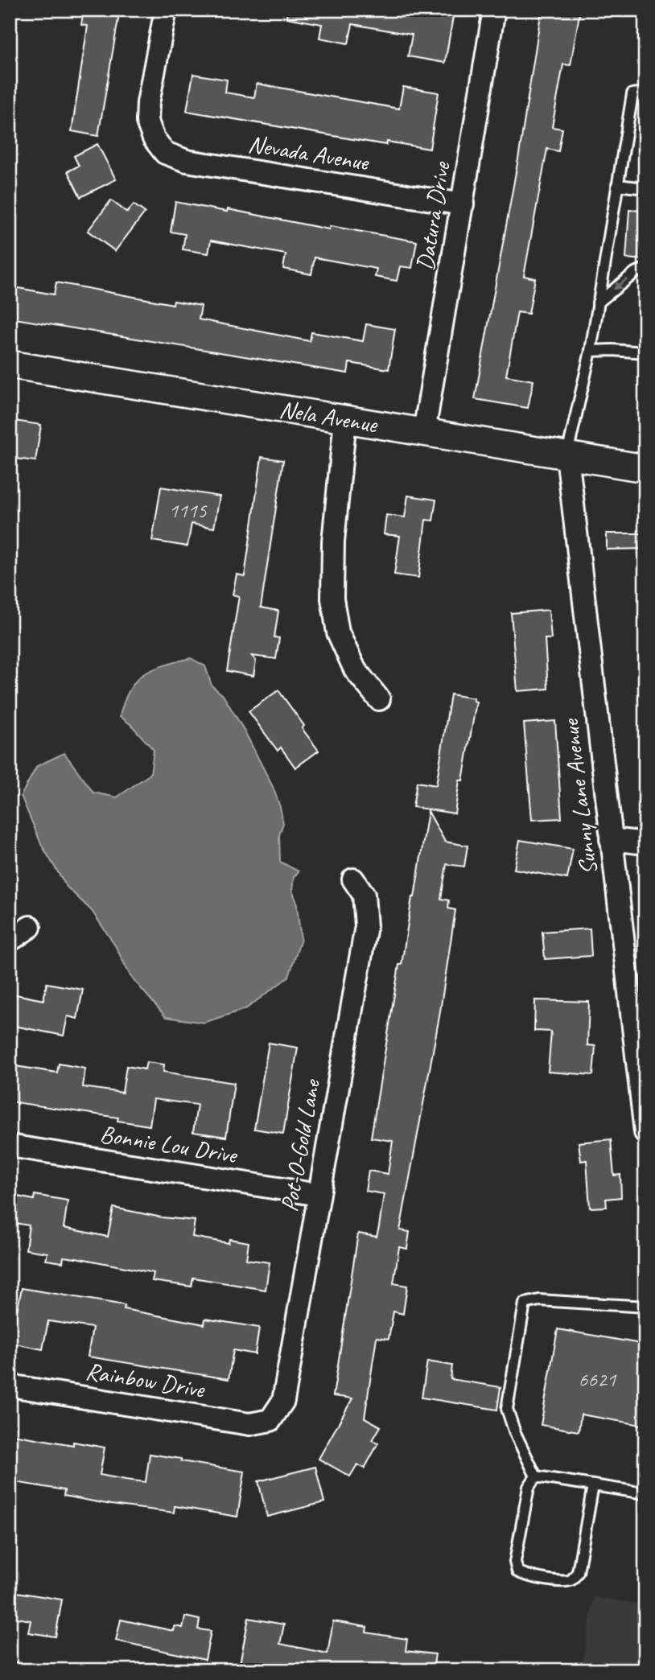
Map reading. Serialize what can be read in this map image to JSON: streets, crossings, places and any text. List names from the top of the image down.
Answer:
{
  "streets": {
    "street": [
      "Nevada Avenue",
      "Datura Drive",
      "Nela Avenue",
      "Sunny Lane Avenue",
      "Bonnie Lou Drive",
      "Pot-O-Gold Lane",
      "Rainbow Drive"
    ]
  },
  "crossings": [
    ["Nevada Avenue", "Datura Drive"],
    ["Datura Drive", "Nela Avenue"],
    ["Nela Avenue", "Sunny Lane Avenue"],
    ["Bonnie Lou Drive", "Pot-O-Gold Lane"],
    ["Pot-O-Gold Lane", "Rainbow Drive"]
  ],
  "house_numbers": ["1115", "6621"]
}
